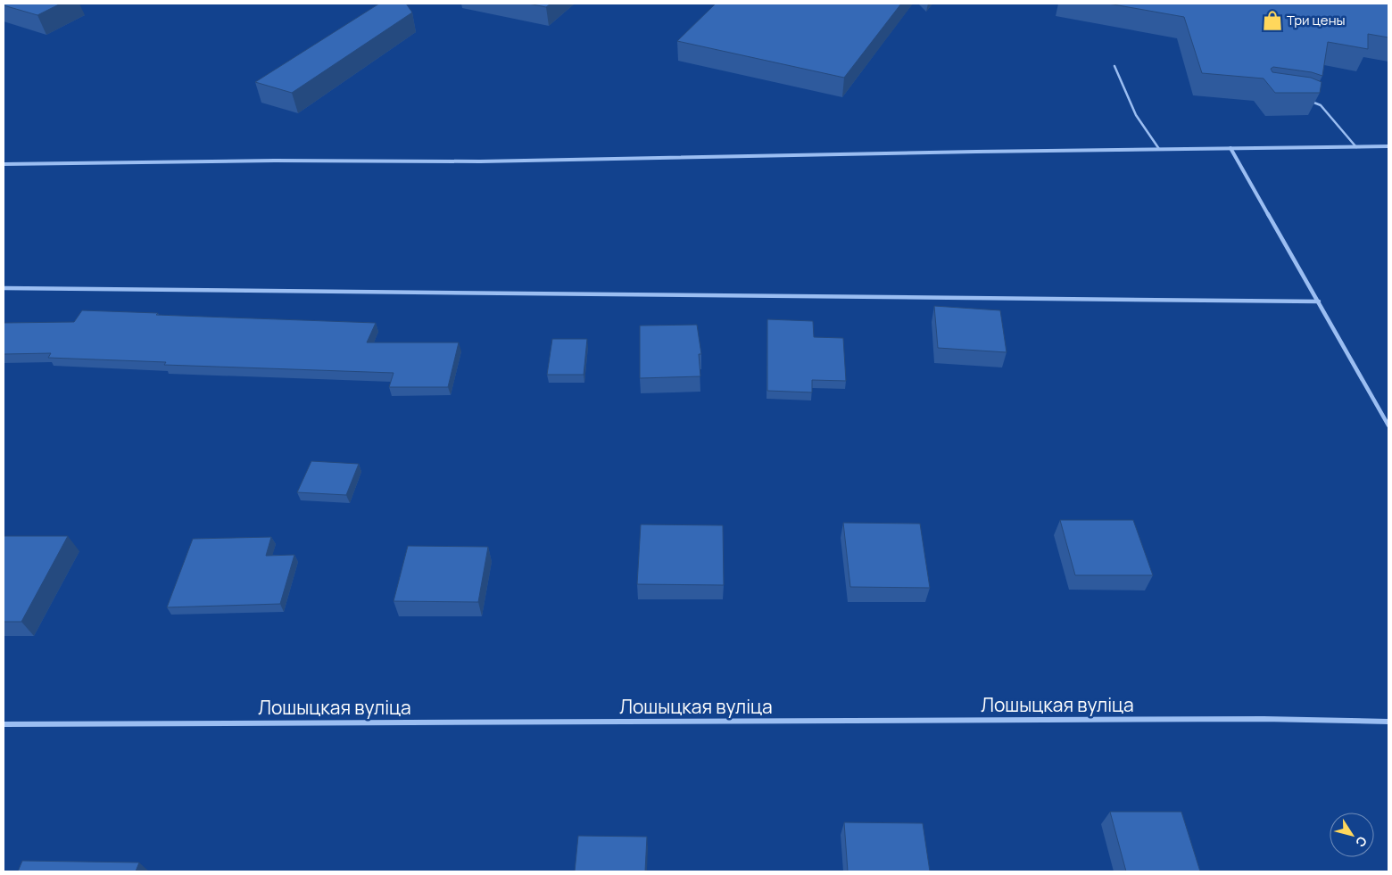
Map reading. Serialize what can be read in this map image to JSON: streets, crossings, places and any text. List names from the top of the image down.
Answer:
{
  "streets": {
    "street": ["Лошыцкая вуліца"]
  },
  "places": {
    "shop": ["Три цены"]
  },
  "north": "bottom right"
}
